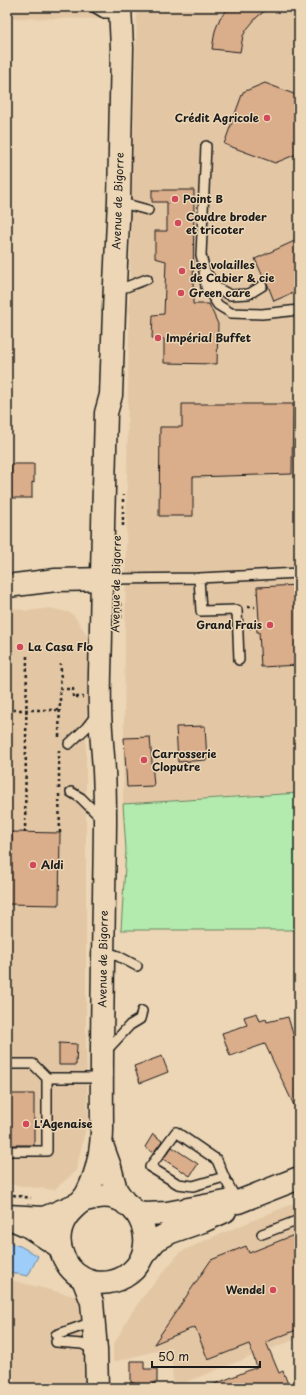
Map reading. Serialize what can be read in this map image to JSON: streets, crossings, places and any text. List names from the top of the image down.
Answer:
{
  "streets": {
    "main road": ["Avenue de Bigorre"]
  },
  "places": [
    "Crédit Agricole",
    "Point B",
    "Coudre broder et tricoter",
    "Les volailles de Cabier & cie",
    "Green care",
    "Impérial Buffet",
    "Grand Frais",
    "La Casa Flo",
    "Carrosserie Cloputre",
    "Aldi",
    "L'Agenaise",
    "Wendel"
  ],
  "scale_bar": "50 m"
}
